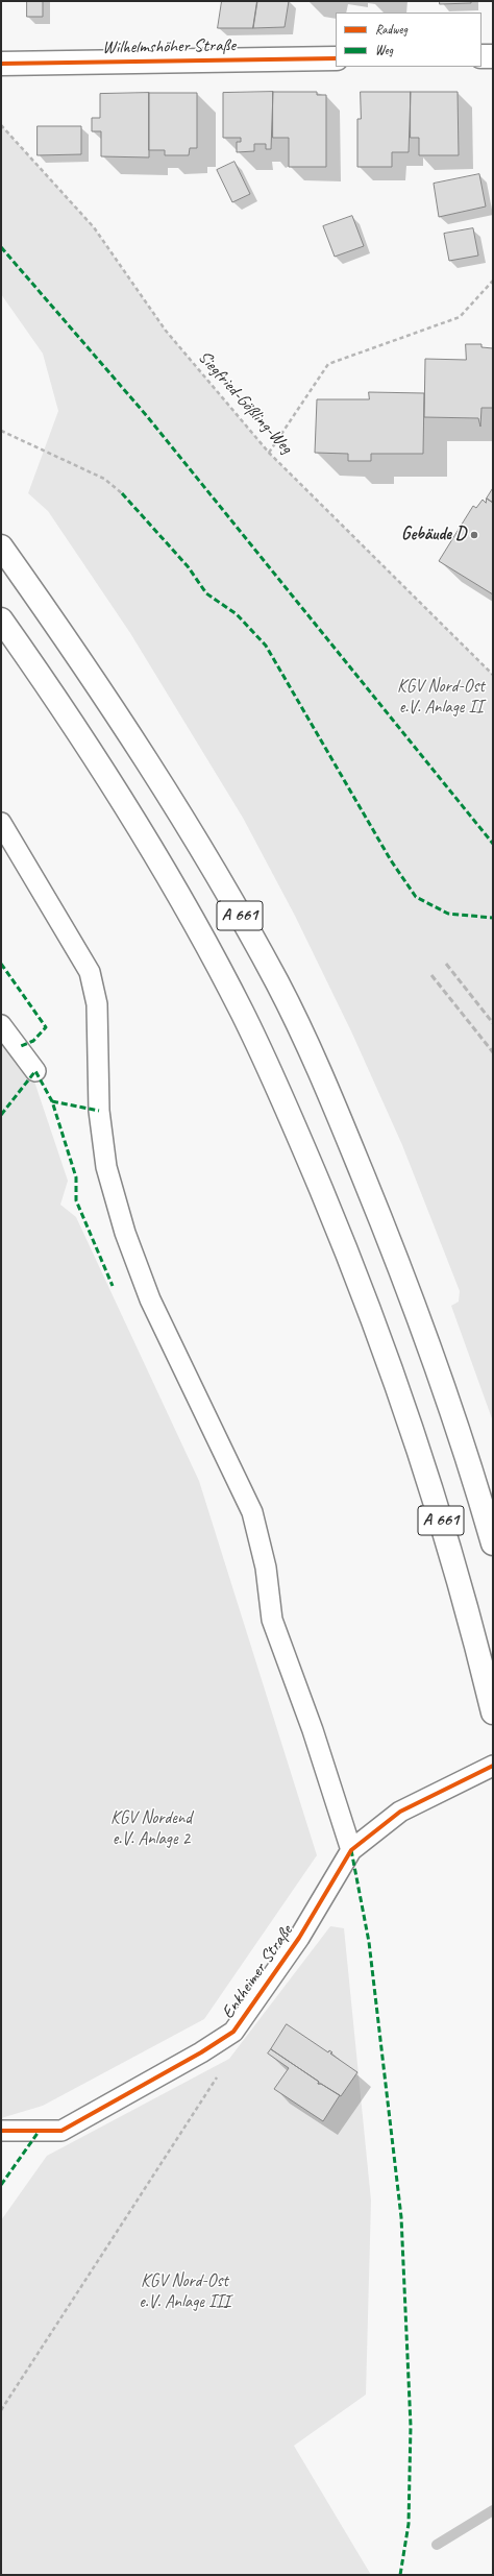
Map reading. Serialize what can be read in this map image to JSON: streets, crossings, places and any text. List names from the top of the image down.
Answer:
{
  "streets": {
    "main road": ["Wilhelmshöher Straße", "A 661"],
    "lane": ["Enkheimer Straße"],
    "path": ["Siegfried-Gößling-Weg"]
  },
  "parks": ["KGV Nord-Ost e.V. Anlage II", "KGV Nordend e.V. Anlage 2", "KGV Nord-Ost e.V. Anlage III"],
  "places": ["Gebäude D"],
  "legend": ["Radweg", "Weg"]
}
